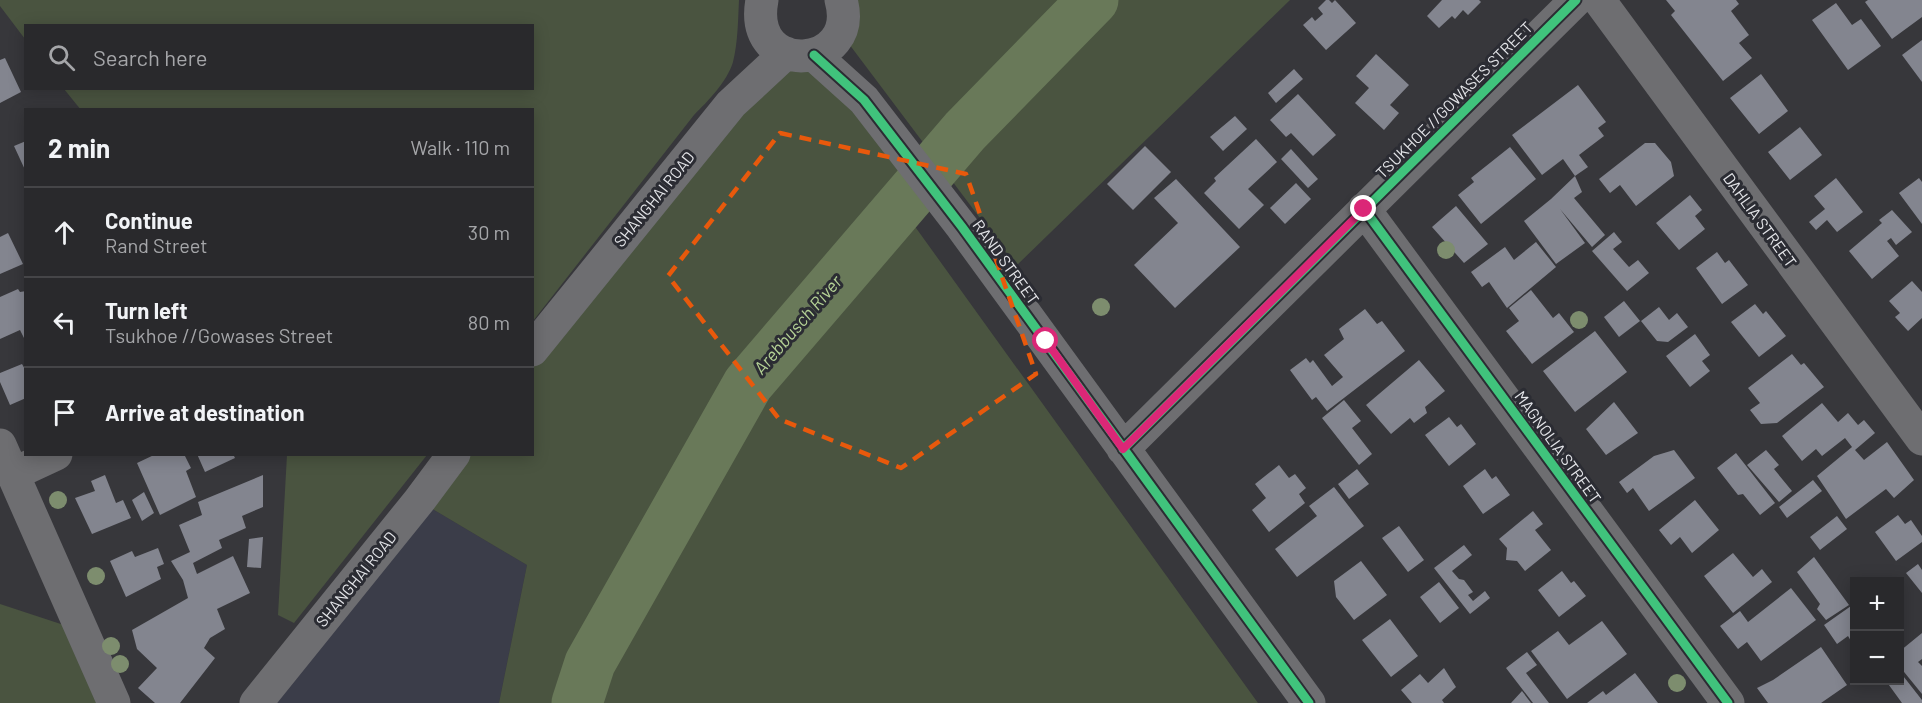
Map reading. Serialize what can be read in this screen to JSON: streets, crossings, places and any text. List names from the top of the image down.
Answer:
{
  "streets": {
    "street": [
      "TSUKHOE //GOWASES STREET",
      "SHANGHAI ROAD",
      "DAHLIA STREET",
      "RAND STREET",
      "MAGNOLIA STREET"
    ]
  },
  "crossings": [
    ["TSUKHOE //GOWASES STREET", "RAND STREET"],
    ["TSUKHOE //GOWASES STREET", "MAGNOLIA STREET"],
    ["SHANGHAI ROAD", "RAND STREET"]
  ],
  "water": ["Arebbusch River"],
  "page": {
    "search": "Search here",
    "heading": ["2 min", "Walk · 110 m"],
    "list": [
      ["Continue", "Rand Street", "30 m"],
      ["Turn left", "Tsukhoe //Gowases Street", "80 m"],
      "Arrive at destination"
    ],
    "map_buttons": ["+", "−"]
  }
}
